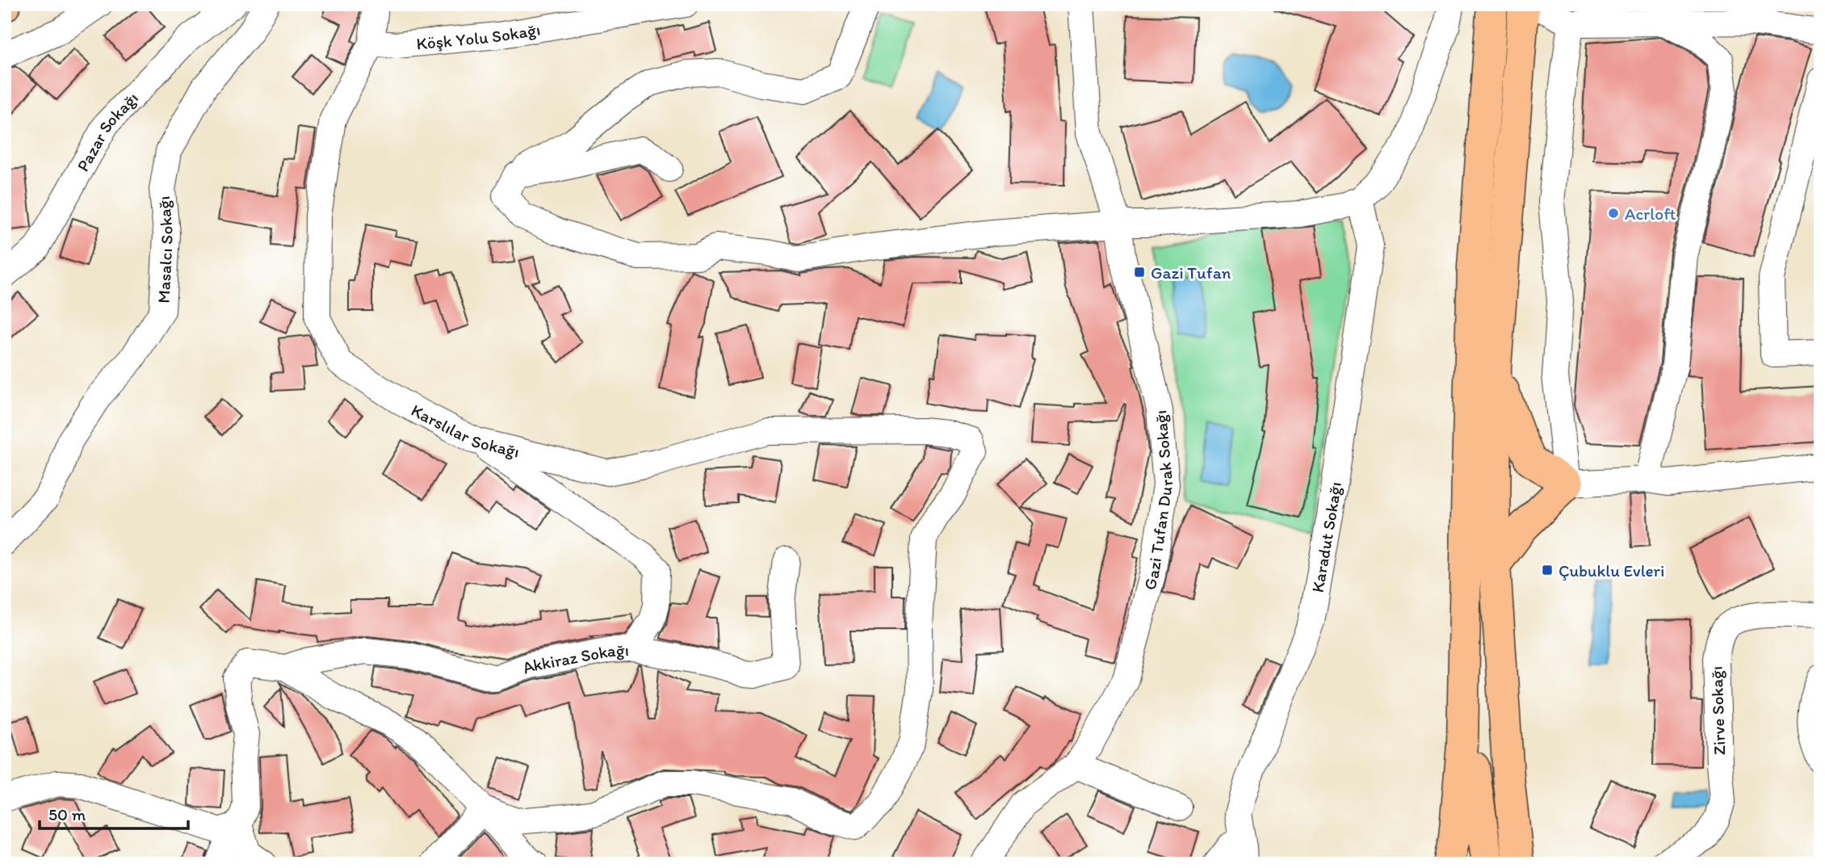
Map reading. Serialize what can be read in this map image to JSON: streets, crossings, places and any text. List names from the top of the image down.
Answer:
{
  "streets": {
    "street": [
      "Köşk Yolu Sokağı",
      "Pazar Sokağı",
      "Masalcı Sokağı",
      "Karslılar Sokağı",
      "Gazi Tufan Durak Sokağı",
      "Karadut Sokağı",
      "Akkiraz Sokağı",
      "Zirve Sokağı"
    ]
  },
  "crossings": [
    ["Köşk Yolu Sokağı", "Karslılar Sokağı"],
    ["Karslılar Sokağı", "Akkiraz Sokağı"]
  ],
  "places": {
    "other": ["Acrloft"],
    "transit": ["Gazi Tufan", "Çubuklu Evleri"]
  },
  "scale_bar": "50 m"
}
